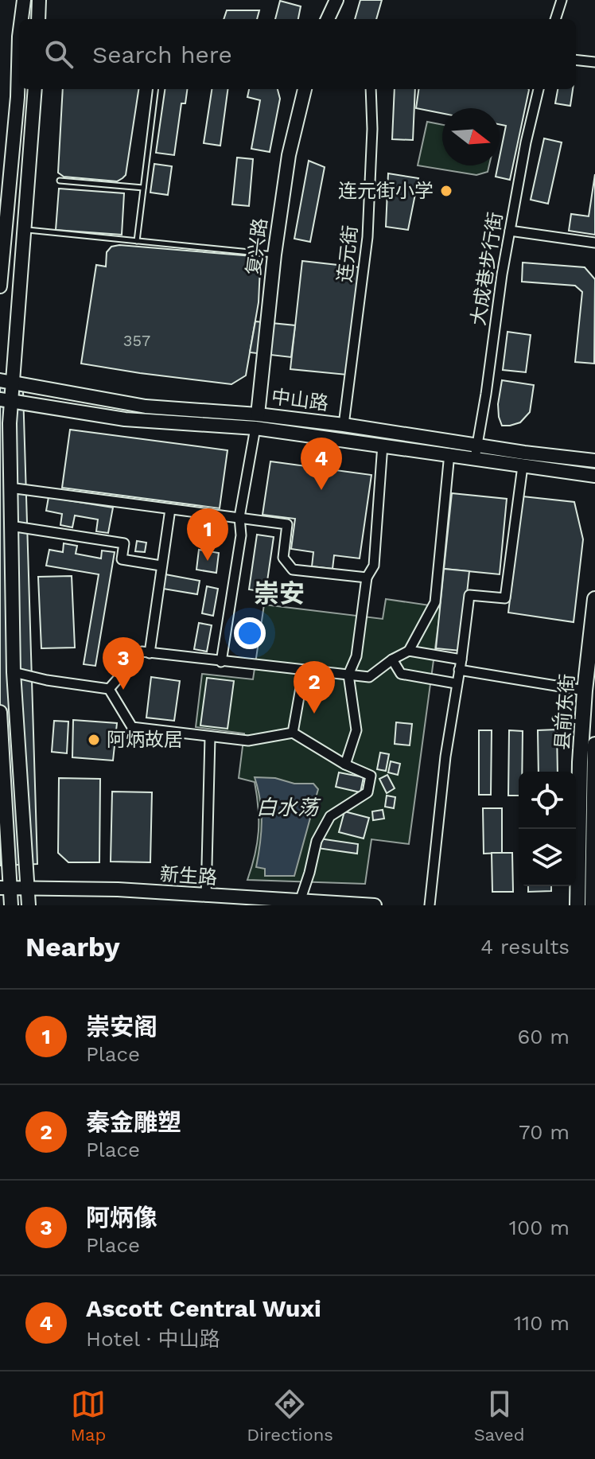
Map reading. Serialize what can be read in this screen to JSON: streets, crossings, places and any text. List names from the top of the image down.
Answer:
{
  "streets": {
    "main road": [
      "复兴路",
      "中山路",
      "县前东街",
      "新生路"
    ],
    "street": ["连元街", "大成巷步行街"]
  },
  "crossings": [
    ["复兴路", "中山路"],
    ["连元街", "中山路"],
    ["大成巷步行街", "中山路"]
  ],
  "districts": ["崇安"],
  "water": ["白水荡"],
  "places": ["连元街小学", "阿炳故居"],
  "house_numbers": ["357"],
  "north": "right",
  "page": {
    "search": "Search here",
    "pins": [
      "4",
      "1",
      "3",
      "2"
    ],
    "heading": ["Nearby", "4 results"],
    "list": [
      {
        "mark": "1",
        "name": "崇安阁",
        "note": "Place",
        "value": "60 m"
      },
      {
        "mark": "2",
        "name": "秦金雕塑",
        "note": "Place",
        "value": "70 m"
      },
      {
        "mark": "3",
        "name": "阿炳像",
        "note": "Place",
        "value": "100 m"
      },
      {
        "mark": "4",
        "name": "Ascott Central Wuxi",
        "note": "Hotel · 中山路",
        "value": "110 m"
      }
    ],
    "nav": ["Map", "Directions", "Saved"]
  }
}
